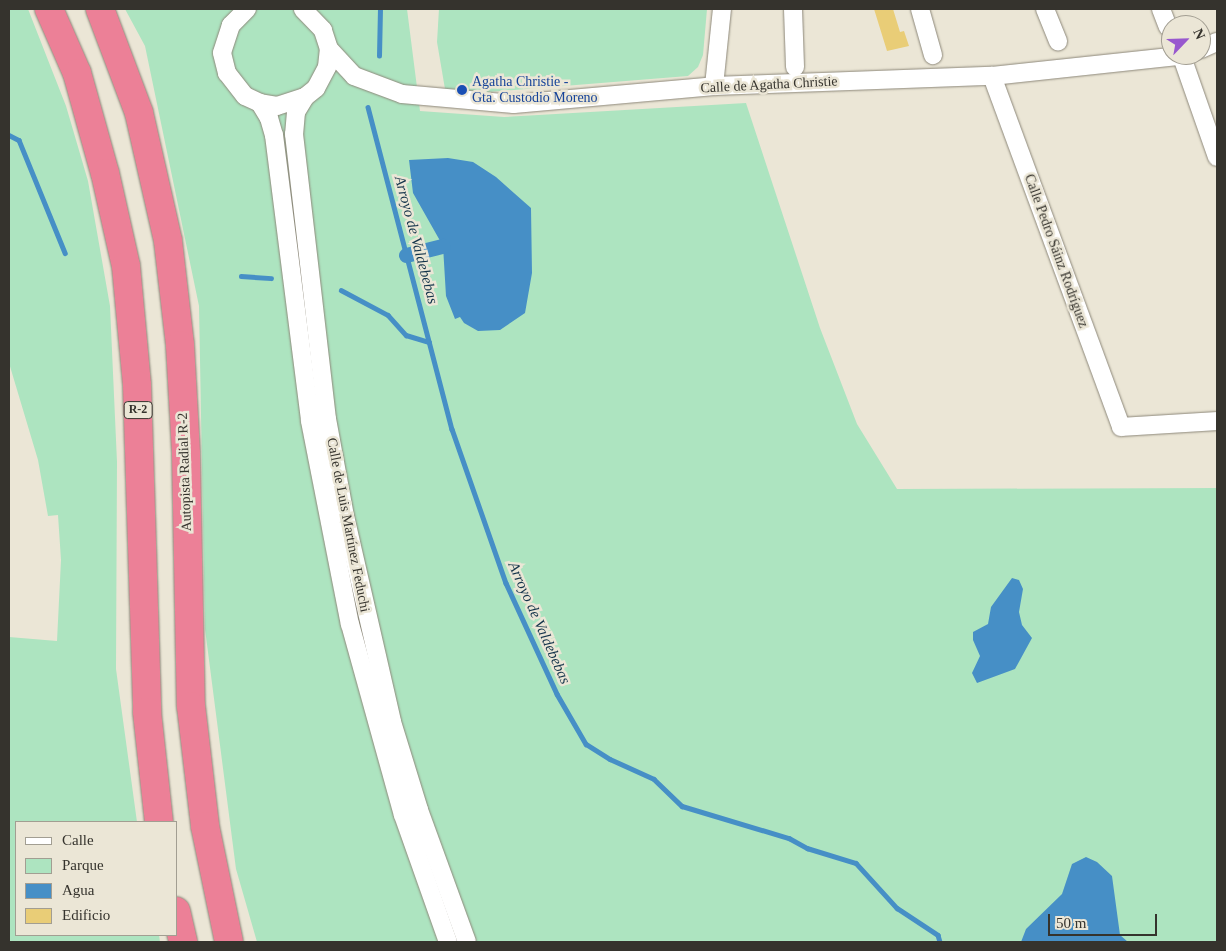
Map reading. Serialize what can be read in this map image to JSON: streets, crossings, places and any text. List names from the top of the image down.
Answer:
{
  "streets": {
    "highway": ["R-2", "Autopista Radial R-2"],
    "street": ["Calle de Agatha Christie", "Calle Pedro Sáinz Rodríguez", "Calle de Luis Martínez Feduchi"]
  },
  "crossings": [
    ["Calle de Agatha Christie", "Calle Pedro Sáinz Rodríguez"],
    ["Calle de Agatha Christie", "Calle de Luis Martínez Feduchi"]
  ],
  "water": ["Arroyo de Valdebebas"],
  "places": ["Agatha Christie - Gta. Custodio Moreno"],
  "legend": [
    "Calle",
    "Parque",
    "Agua",
    "Edificio"
  ],
  "scale_bar": "50 m",
  "north": "top right"
}
